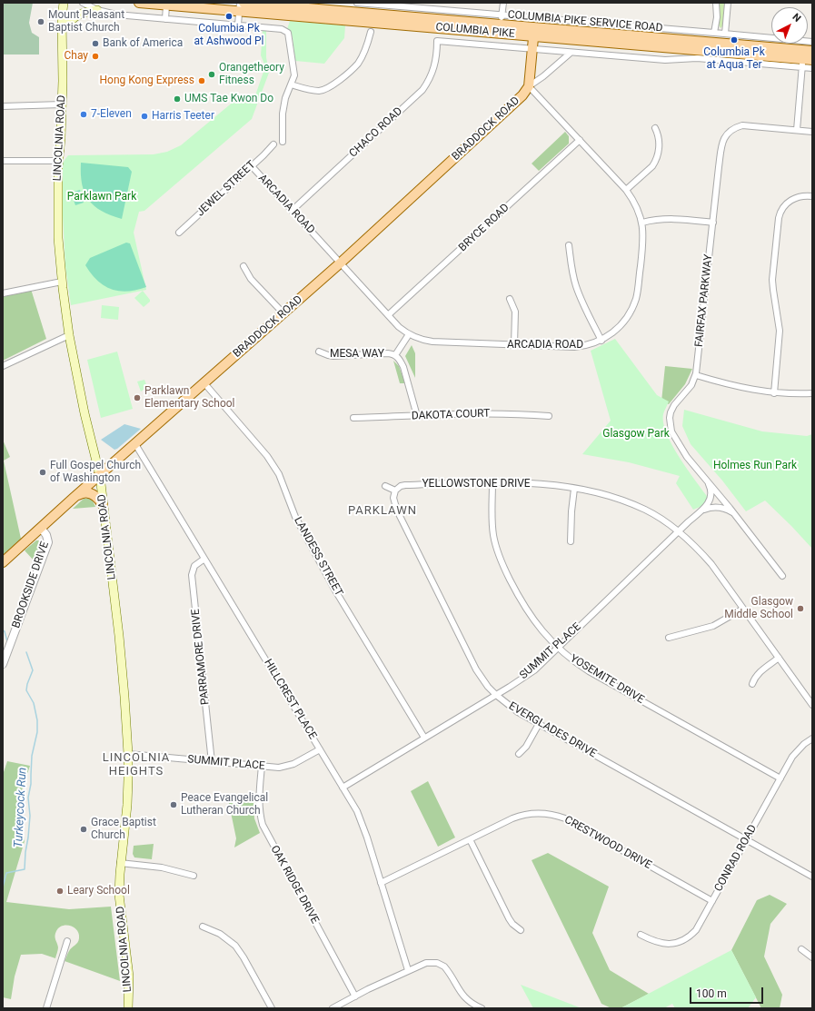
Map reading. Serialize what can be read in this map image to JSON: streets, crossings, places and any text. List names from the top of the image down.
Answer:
{
  "streets": {
    "main road": ["COLUMBIA PIKE", "BRADDOCK ROAD", "LINCOLNIA ROAD"],
    "street": [
      "COLUMBIA PIKE SERVICE ROAD",
      "CHACO ROAD",
      "JEWEL STREET",
      "ARCADIA ROAD",
      "BRYCE ROAD",
      "FAIRFAX PARKWAY",
      "MESA WAY",
      "DAKOTA COURT",
      "YELLOWSTONE DRIVE",
      "LANDESS STREET",
      "BROOKSIDE DRIVE",
      "SUMMIT PLACE",
      "PARRAMORE DRIVE",
      "YOSEMITE DRIVE",
      "HILLCREST PLACE",
      "EVERGLADES DRIVE",
      "CRESTWOOD DRIVE",
      "CONRAD ROAD",
      "OAK RIDGE DRIVE"
    ]
  },
  "crossings": [
    ["BRADDOCK ROAD", "LINCOLNIA ROAD"],
    ["BRADDOCK ROAD", "ARCADIA ROAD"],
    ["BRADDOCK ROAD", "LANDESS STREET"],
    ["BRADDOCK ROAD", "BROOKSIDE DRIVE"],
    ["BRADDOCK ROAD", "HILLCREST PLACE"],
    ["CHACO ROAD", "ARCADIA ROAD"],
    ["LINCOLNIA ROAD", "SUMMIT PLACE"],
    ["JEWEL STREET", "ARCADIA ROAD"],
    ["ARCADIA ROAD", "BRYCE ROAD"],
    ["FAIRFAX PARKWAY", "SUMMIT PLACE"],
    ["YELLOWSTONE DRIVE", "SUMMIT PLACE"],
    ["YELLOWSTONE DRIVE", "YOSEMITE DRIVE"],
    ["YELLOWSTONE DRIVE", "EVERGLADES DRIVE"],
    ["LANDESS STREET", "SUMMIT PLACE"],
    ["SUMMIT PLACE", "PARRAMORE DRIVE"],
    ["SUMMIT PLACE", "YOSEMITE DRIVE"],
    ["SUMMIT PLACE", "HILLCREST PLACE"],
    ["SUMMIT PLACE", "EVERGLADES DRIVE"],
    ["SUMMIT PLACE", "OAK RIDGE DRIVE"],
    ["PARRAMORE DRIVE", "HILLCREST PLACE"],
    ["YOSEMITE DRIVE", "CONRAD ROAD"],
    ["HILLCREST PLACE", "CRESTWOOD DRIVE"],
    ["EVERGLADES DRIVE", "CONRAD ROAD"],
    ["CRESTWOOD DRIVE", "CONRAD ROAD"]
  ],
  "districts": ["PARKLAWN", "LINCOLNIA HEIGHTS"],
  "water": ["Turkeycock Run"],
  "parks": ["Parklawn Park", "Glasgow Park", "Holmes Run Park"],
  "places": [
    "Columbia Pk at Ashwood Pl",
    "Mount Pleasant Baptist Church",
    "Columbia Pk at Aqua Ter",
    "Bank of America",
    "Chay",
    "Orangetheory Fitness",
    "Hong Kong Express",
    "UMS Tae Kwon Do",
    "7-Eleven",
    "Harris Teeter",
    "Parklawn Elementary School",
    "Full Gospel Church of Washington",
    "Glasgow Middle School",
    "Peace Evangelical Lutheran Church",
    "Grace Baptist Church",
    "Leary School"
  ],
  "scale_bar": "100 m",
  "north": "top right"
}
